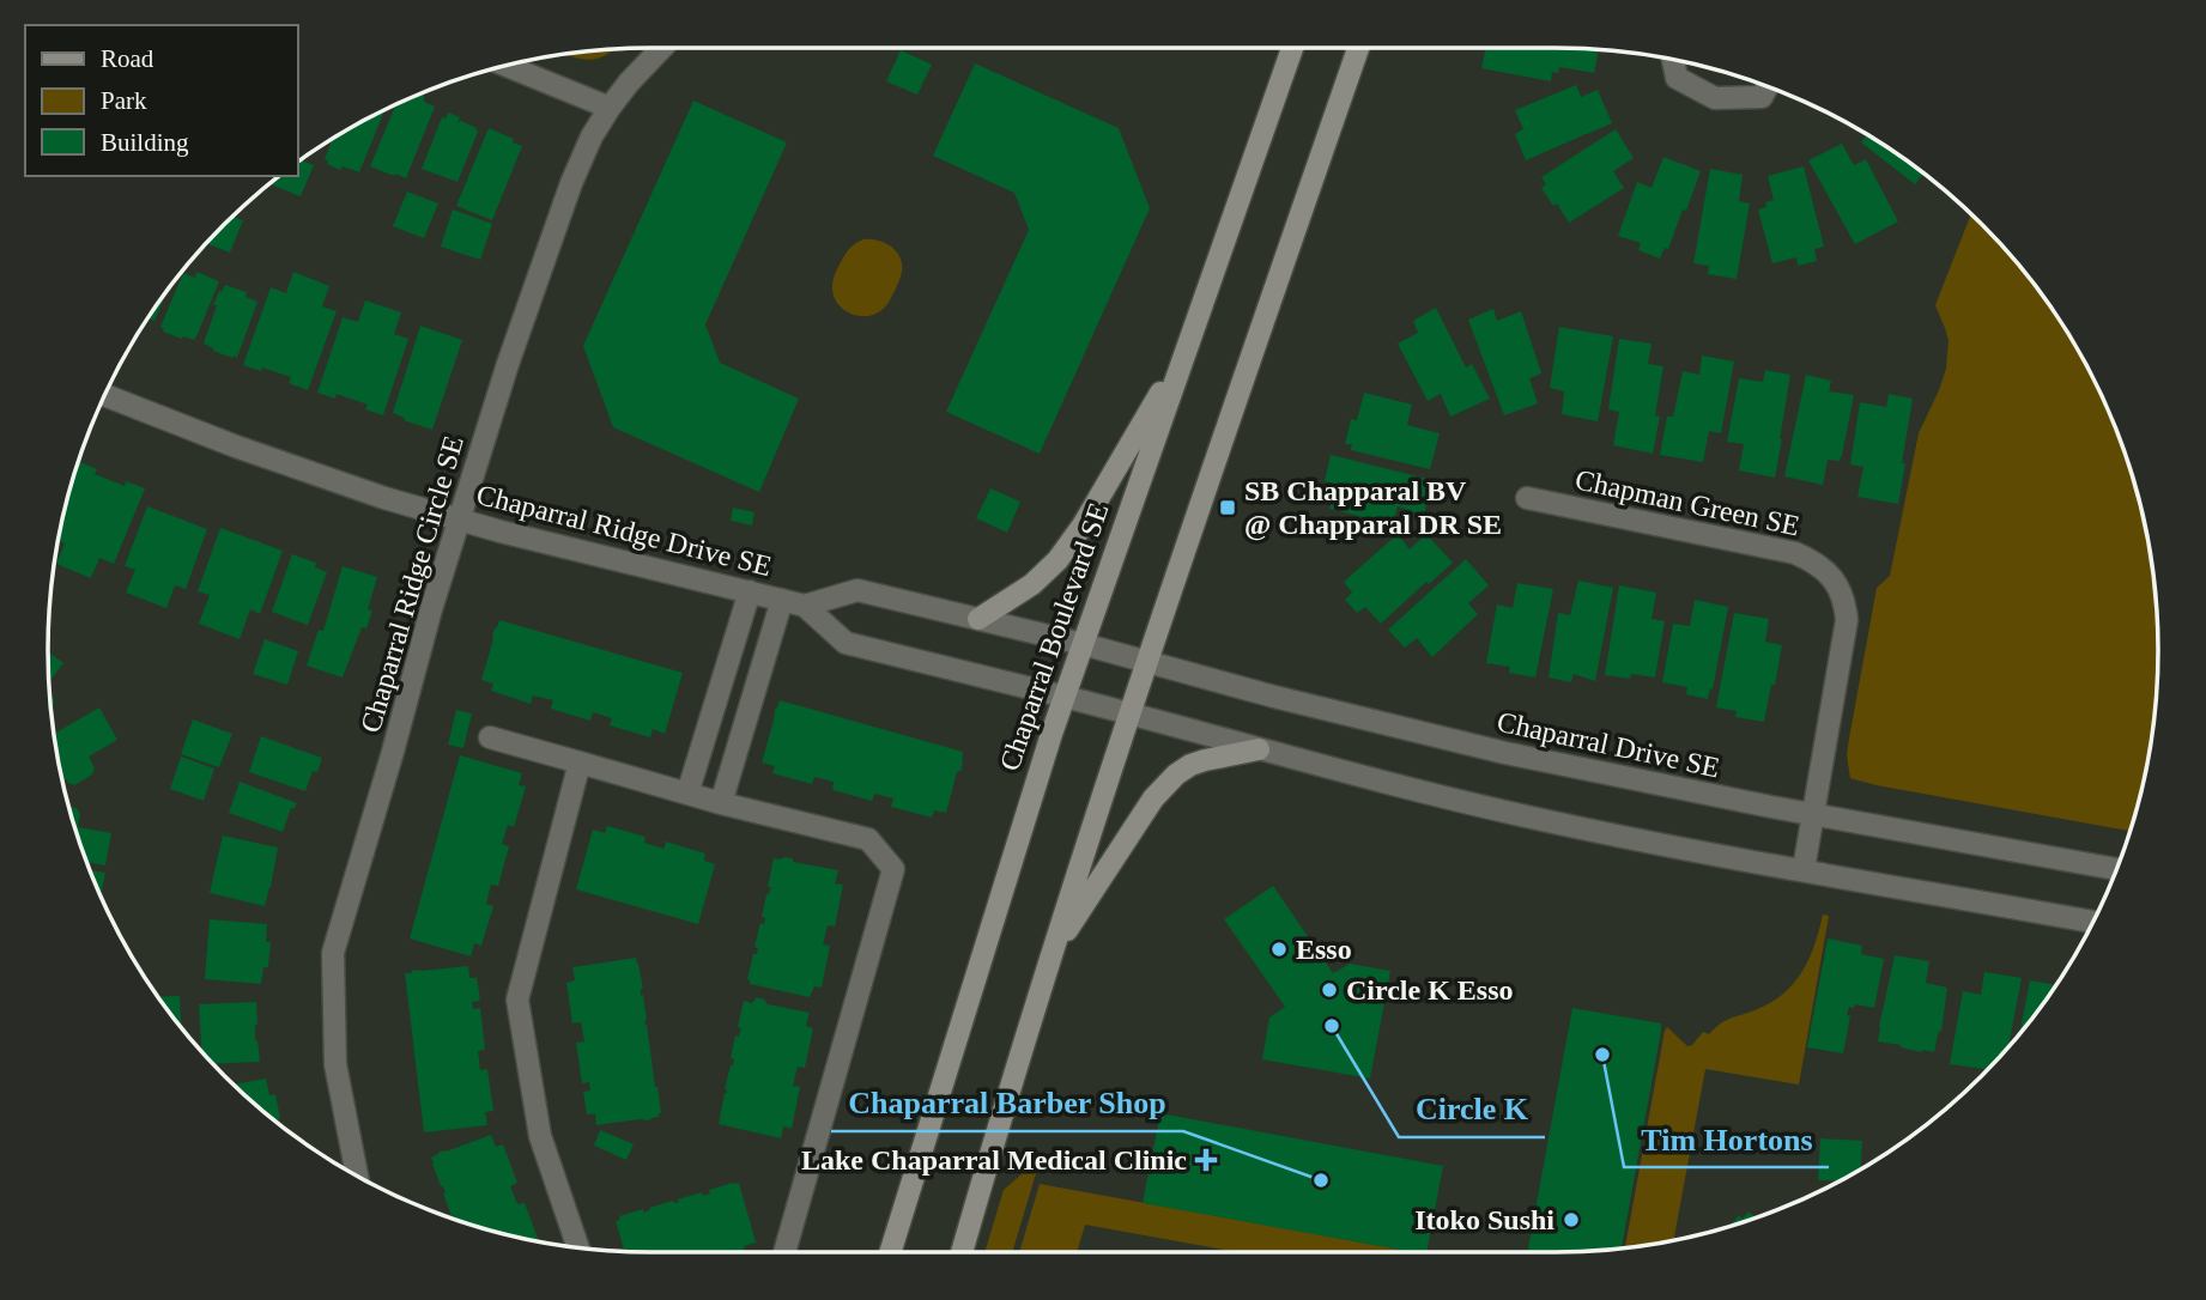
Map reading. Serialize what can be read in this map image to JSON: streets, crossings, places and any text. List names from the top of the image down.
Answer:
{
  "streets": {
    "main road": ["Chaparral Boulevard SE"],
    "street": [
      "Chapman Green SE",
      "Chaparral Ridge Drive SE",
      "Chaparral Ridge Circle SE",
      "Chaparral Drive SE"
    ]
  },
  "crossings": [
    ["Chapman Green SE", "Chaparral Drive SE"],
    ["Chaparral Ridge Drive SE", "Chaparral Ridge Circle SE"],
    ["Chaparral Ridge Drive SE", "Chaparral Boulevard SE"],
    ["Chaparral Ridge Drive SE", "Chaparral Drive SE"],
    ["Chaparral Boulevard SE", "Chaparral Drive SE"]
  ],
  "places": {
    "transit": ["SB Chapparal BV @ Chapparal DR SE"],
    "other": [
      "Esso",
      "Circle K Esso",
      "Circle K",
      "Tim Hortons",
      "Chaparral Barber Shop",
      "Itoko Sushi"
    ],
    "health": ["Lake Chaparral Medical Clinic"]
  },
  "legend": ["Road", "Park", "Building"]
}
